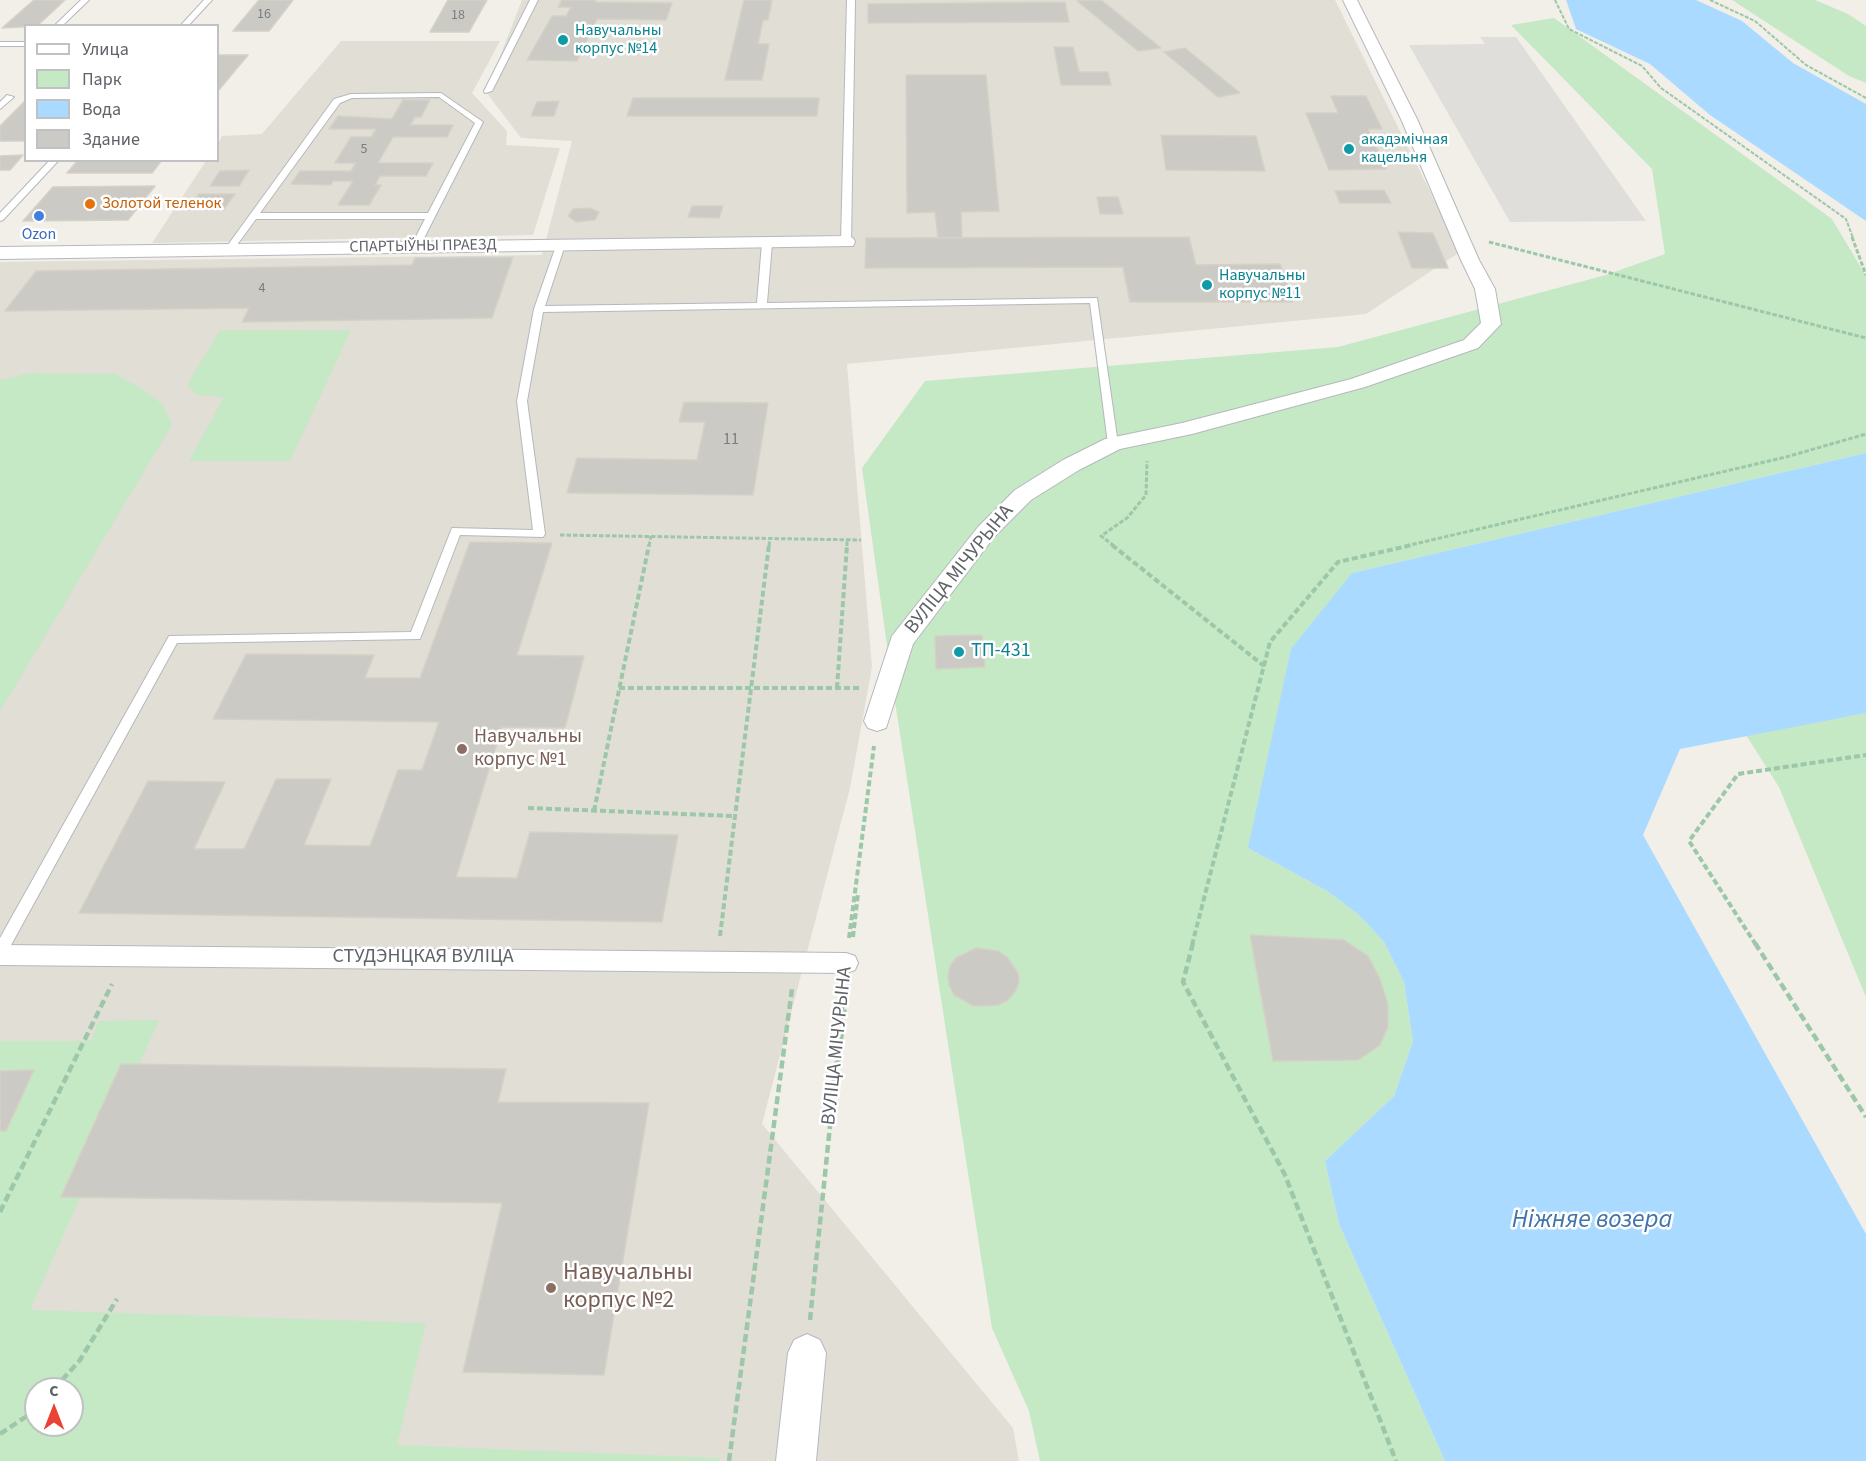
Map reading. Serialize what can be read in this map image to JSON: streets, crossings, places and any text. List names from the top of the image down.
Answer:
{
  "streets": {
    "street": ["СПАРТЫЎНЫ ПРАЕЗД", "ВУЛІЦА МІЧУРЫНА", "СТУДЭНЦКАЯ ВУЛІЦА"]
  },
  "crossings": [
    ["ВУЛІЦА МІЧУРЫНА", "СТУДЭНЦКАЯ ВУЛІЦА"]
  ],
  "water": ["Ніжняе возера"],
  "places": [
    "Навучальны корпус №14",
    "акадэмічная кацельня",
    "Золотой теленок",
    "Ozon",
    "Навучальны корпус №11",
    "ТП-431",
    "Навучальны корпус №1",
    "Навучальны корпус №2"
  ],
  "house_numbers": [
    "16",
    "18",
    "5",
    "4",
    "11"
  ],
  "legend": [
    "Улица",
    "Парк",
    "Вода",
    "Здание"
  ],
  "north": "top"
}
